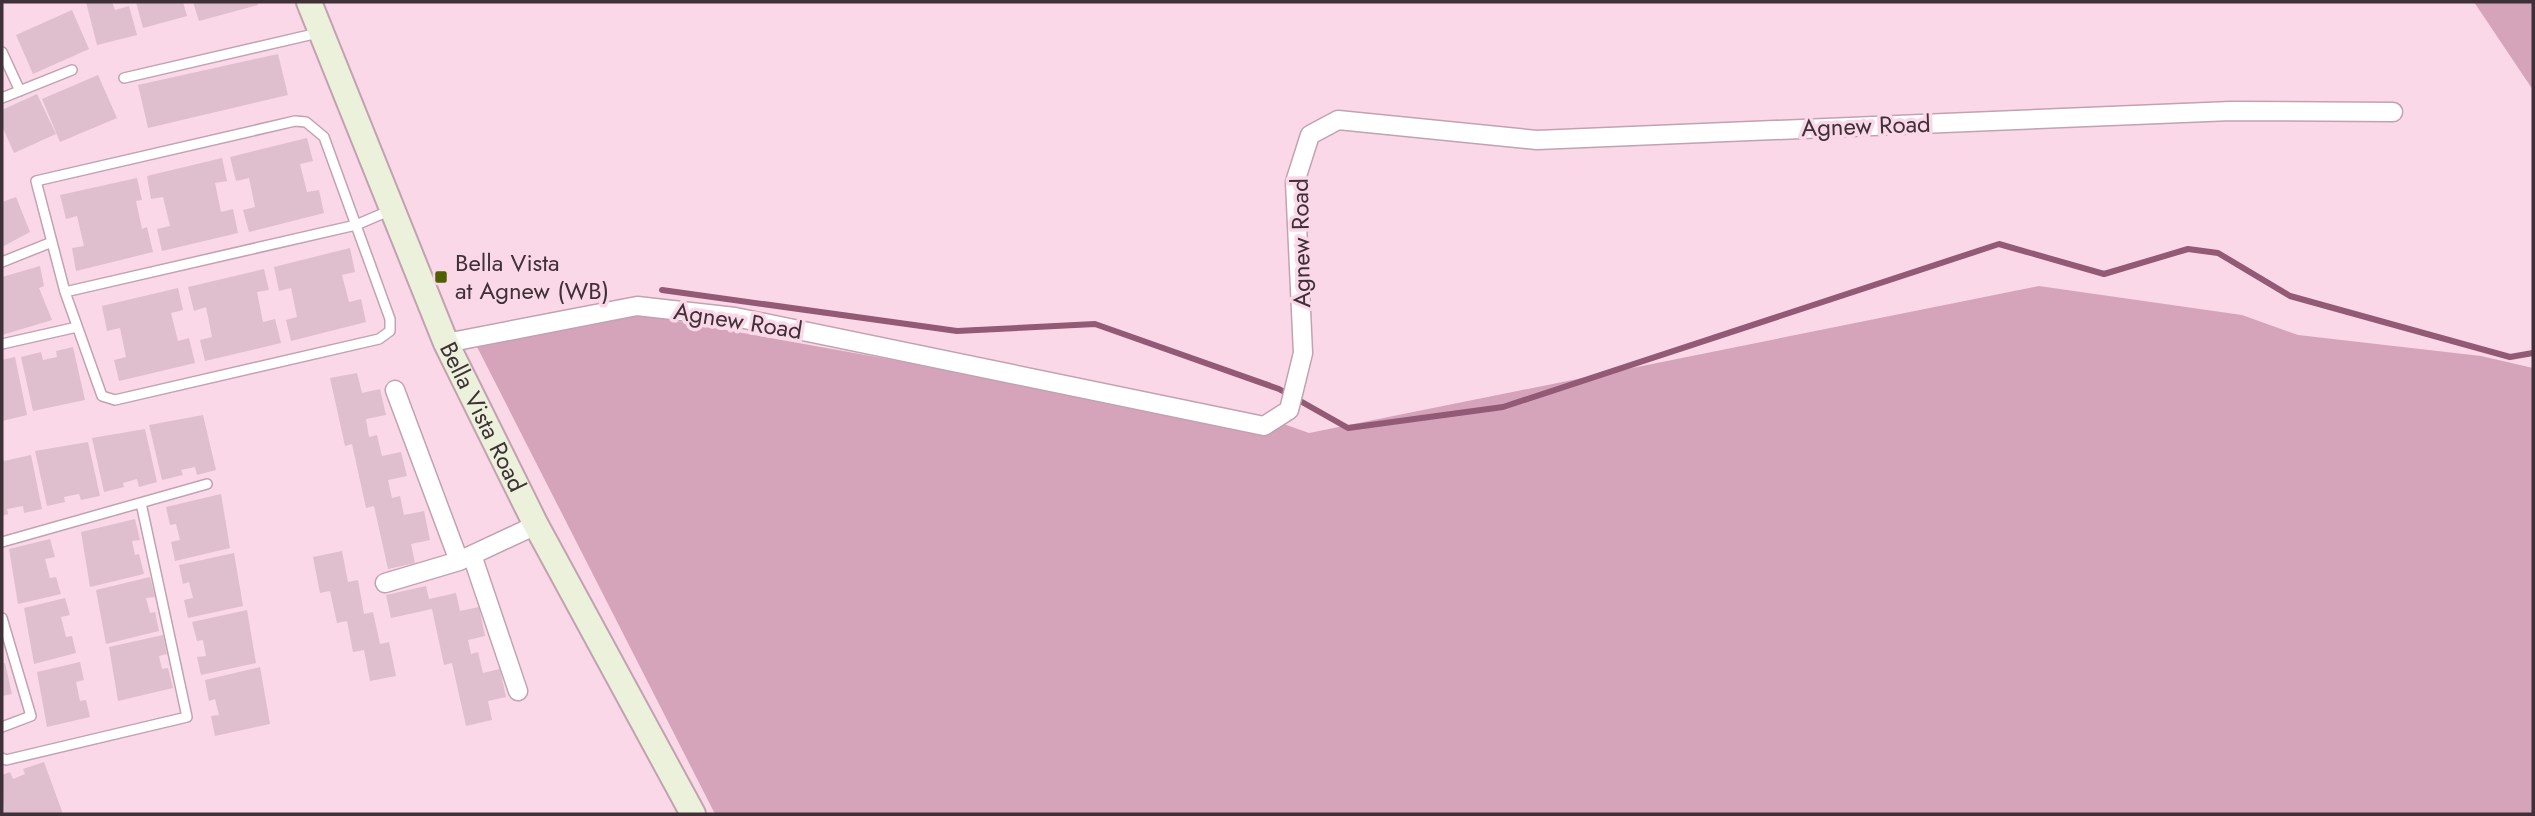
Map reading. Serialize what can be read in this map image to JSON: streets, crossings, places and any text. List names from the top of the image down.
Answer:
{
  "streets": {
    "street": ["Agnew Road", "Bella Vista Road"]
  },
  "crossings": [
    ["Agnew Road", "Bella Vista Road"]
  ],
  "places": {
    "transit": ["Bella Vista at Agnew (WB)"]
  }
}
